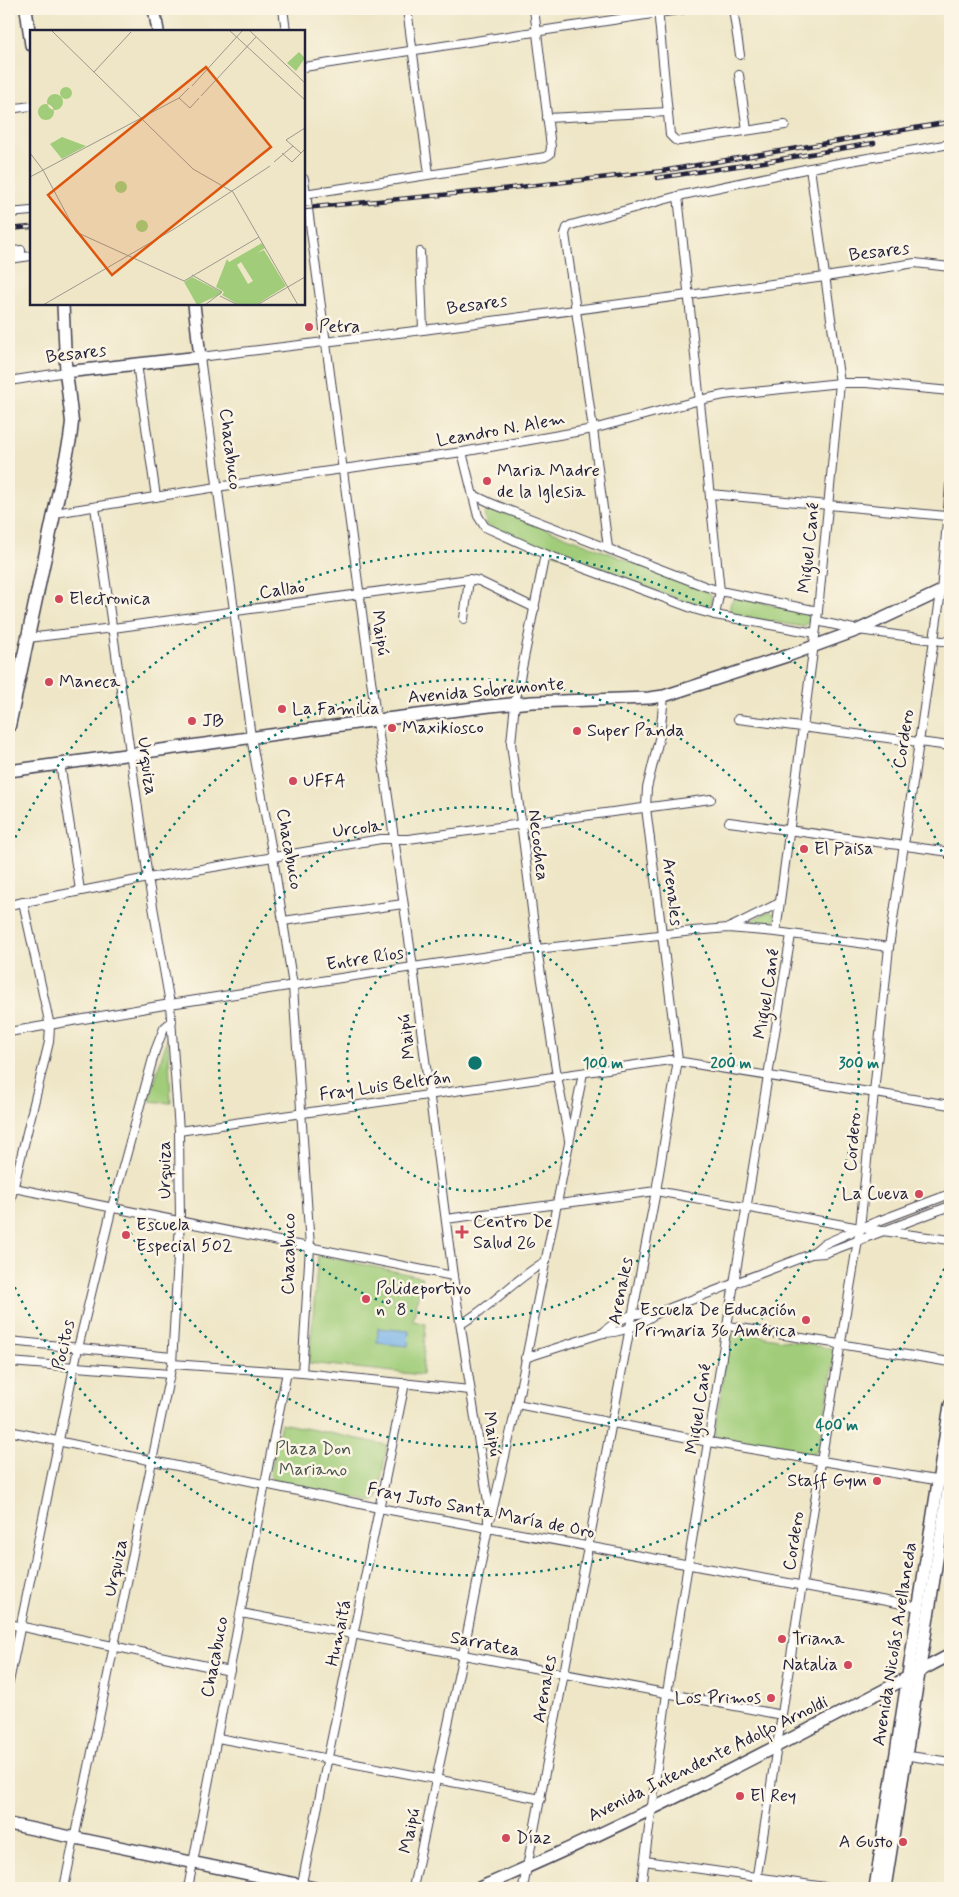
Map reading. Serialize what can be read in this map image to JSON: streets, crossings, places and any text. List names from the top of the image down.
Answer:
{
  "streets": {
    "main road": [
      "Besares",
      "Chacabuco",
      "Avenida Sobremonte",
      "Avenida Nicolás Avellaneda",
      "Avenida Intendente Adolfo Arnoldi"
    ],
    "street": [
      "Leandro N. Alem",
      "Miguel Cané",
      "Callao",
      "Maipú",
      "Cordero",
      "Urquiza",
      "Urcola",
      "Necochea",
      "Arenales",
      "Entre Ríos",
      "Fray Luis Beltrán",
      "Pocitos",
      "Fray Justo Santa María de Oro",
      "Humaitá",
      "Sarratea"
    ]
  },
  "crossings": [
    ["Besares", "Chacabuco"],
    ["Besares", "Miguel Cané"],
    ["Besares", "Maipú"],
    ["Leandro N. Alem", "Chacabuco"],
    ["Leandro N. Alem", "Miguel Cané"],
    ["Leandro N. Alem", "Maipú"],
    ["Leandro N. Alem", "Urquiza"],
    ["Chacabuco", "Callao"],
    ["Chacabuco", "Avenida Sobremonte"],
    ["Chacabuco", "Urcola"],
    ["Chacabuco", "Entre Ríos"],
    ["Chacabuco", "Fray Luis Beltrán"],
    ["Chacabuco", "Fray Justo Santa María de Oro"],
    ["Chacabuco", "Sarratea"],
    ["Miguel Cané", "Avenida Sobremonte"],
    ["Miguel Cané", "Entre Ríos"],
    ["Miguel Cané", "Fray Luis Beltrán"],
    ["Miguel Cané", "Fray Justo Santa María de Oro"],
    ["Miguel Cané", "Sarratea"],
    ["Miguel Cané", "Avenida Intendente Adolfo Arnoldi"],
    ["Callao", "Maipú"],
    ["Callao", "Urquiza"],
    ["Callao", "Necochea"],
    ["Maipú", "Avenida Sobremonte"],
    ["Maipú", "Urcola"],
    ["Maipú", "Necochea"],
    ["Maipú", "Entre Ríos"],
    ["Maipú", "Fray Luis Beltrán"],
    ["Maipú", "Fray Justo Santa María de Oro"],
    ["Maipú", "Sarratea"],
    ["Avenida Sobremonte", "Cordero"],
    ["Avenida Sobremonte", "Urquiza"],
    ["Avenida Sobremonte", "Necochea"],
    ["Avenida Sobremonte", "Arenales"],
    ["Cordero", "Entre Ríos"],
    ["Cordero", "Fray Luis Beltrán"],
    ["Cordero", "Fray Justo Santa María de Oro"],
    ["Cordero", "Sarratea"],
    ["Cordero", "Avenida Intendente Adolfo Arnoldi"],
    ["Urquiza", "Urcola"],
    ["Urquiza", "Entre Ríos"],
    ["Urquiza", "Fray Luis Beltrán"],
    ["Urquiza", "Pocitos"],
    ["Urquiza", "Fray Justo Santa María de Oro"],
    ["Urcola", "Necochea"],
    ["Urcola", "Arenales"],
    ["Necochea", "Entre Ríos"],
    ["Necochea", "Fray Luis Beltrán"],
    ["Necochea", "Fray Justo Santa María de Oro"],
    ["Arenales", "Entre Ríos"],
    ["Arenales", "Fray Luis Beltrán"],
    ["Arenales", "Fray Justo Santa María de Oro"],
    ["Arenales", "Sarratea"],
    ["Arenales", "Avenida Intendente Adolfo Arnoldi"],
    ["Pocitos", "Fray Justo Santa María de Oro"],
    ["Fray Justo Santa María de Oro", "Humaitá"],
    ["Fray Justo Santa María de Oro", "Avenida Nicolás Avellaneda"],
    ["Humaitá", "Sarratea"],
    ["Avenida Nicolás Avellaneda", "Avenida Intendente Adolfo Arnoldi"]
  ],
  "parks": ["Plaza Don Mariano"],
  "places": {
    "other": [
      "Petra",
      "Maria Madre de la Iglesia",
      "Electronica",
      "Maneca",
      "La Familia",
      "JB",
      "Maxikiosco",
      "Super Panda",
      "UFFA",
      "El Paisa",
      "La Cueva",
      "Escuela Especial 502",
      "Polideportivo n° 8",
      "Escuela De Educación Primaria 36 América",
      "Staff Gym",
      "Triana",
      "Natalia",
      "Los Primos",
      "El Rey",
      "Díaz",
      "A Gusto"
    ],
    "health": ["Centro De Salud 26"]
  },
  "rings": [
    "100 m",
    "200 m",
    "300 m",
    "400 m"
  ]
}
